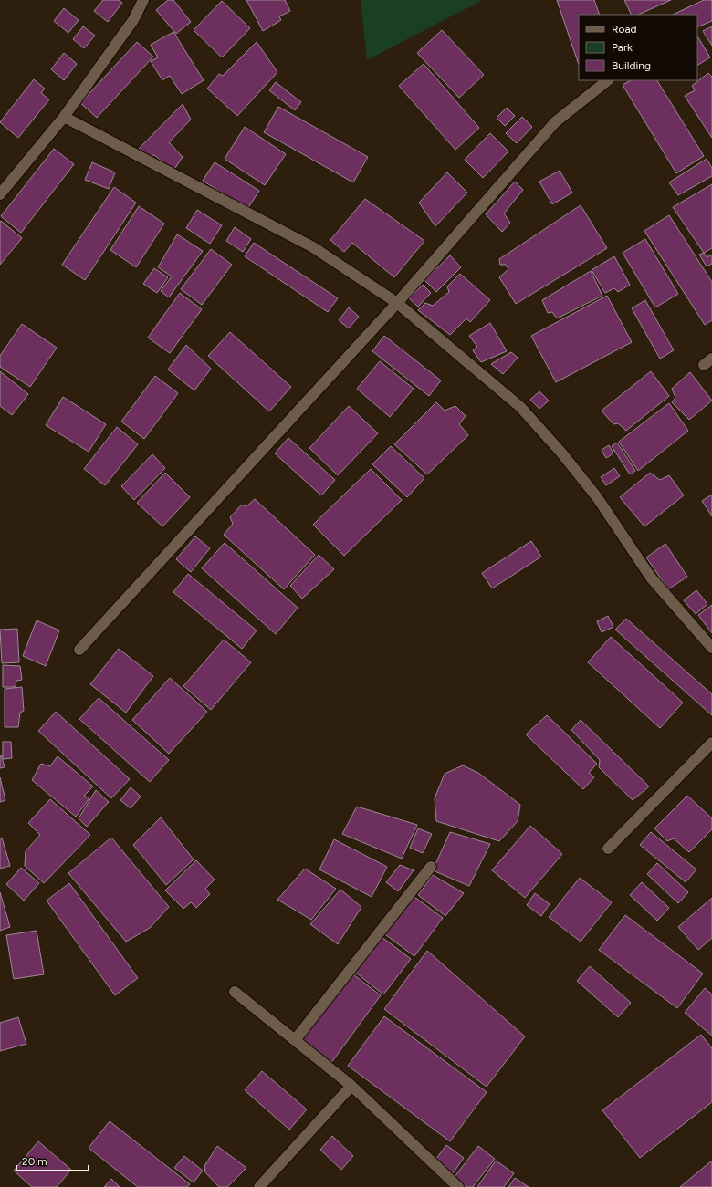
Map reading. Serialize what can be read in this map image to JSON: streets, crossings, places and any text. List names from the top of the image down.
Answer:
{
  "legend": ["Road", "Park", "Building"],
  "scale_bar": "20 m"
}
